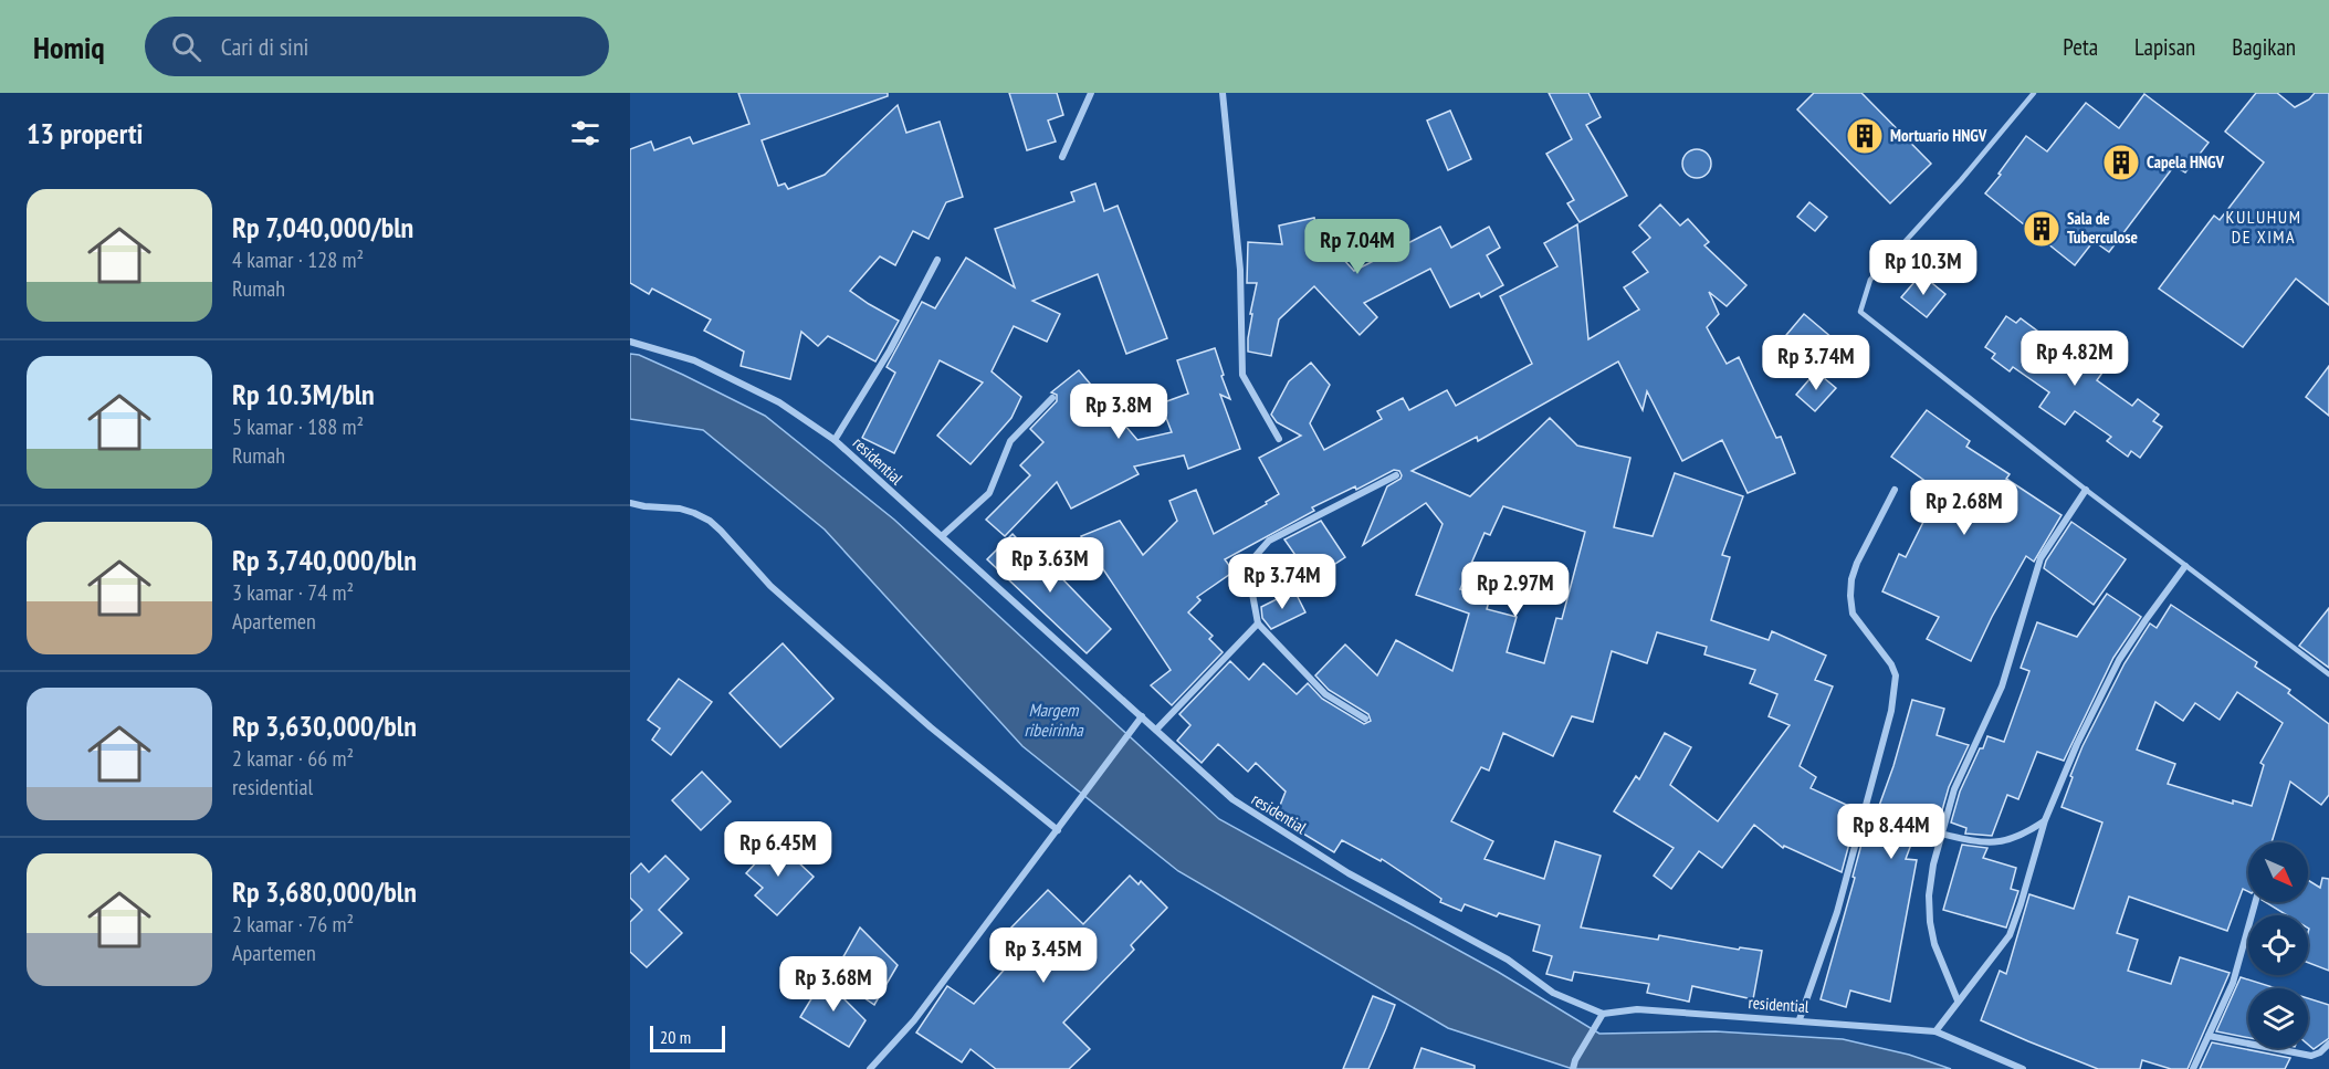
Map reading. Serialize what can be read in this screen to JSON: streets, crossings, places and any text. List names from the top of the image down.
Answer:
{
  "streets": {
    "street": ["residential"]
  },
  "districts": ["KULUHUM DE XIMA"],
  "water": ["Margem ribeirinha"],
  "places": {
    "building": ["Mortuario HNGV", "Capela HNGV", "Sala de Tuberculose"]
  },
  "scale_bar": "20 m",
  "north": "bottom right",
  "page": {
    "header": "Homiq",
    "search": "Cari di sini",
    "nav": ["Peta", "Lapisan", "Bagikan"],
    "heading": "13 properti",
    "list": [
      {
        "name": "Rp 7,040,000/bln",
        "note": "4 kamar · 128 m² · Rumah"
      },
      {
        "name": "Rp 10.3M/bln",
        "note": "5 kamar · 188 m² · Rumah"
      },
      {
        "name": "Rp 3,740,000/bln",
        "note": "3 kamar · 74 m² · Apartemen"
      },
      {
        "name": "Rp 3,630,000/bln",
        "note": "2 kamar · 66 m² · residential"
      },
      {
        "name": "Rp 3,680,000/bln",
        "note": "2 kamar · 76 m² · Apartemen"
      }
    ],
    "price": [
      "Rp 7.04M",
      "Rp 10.3M",
      "Rp 4.82M",
      "Rp 3.74M",
      "Rp 3.8M",
      "Rp 2.68M",
      "Rp 3.63M",
      "Rp 3.74M",
      "Rp 2.97M",
      "Rp 8.44M",
      "Rp 6.45M",
      "Rp 3.45M",
      "Rp 3.68M"
    ],
    "scale": "20 m"
  }
}
